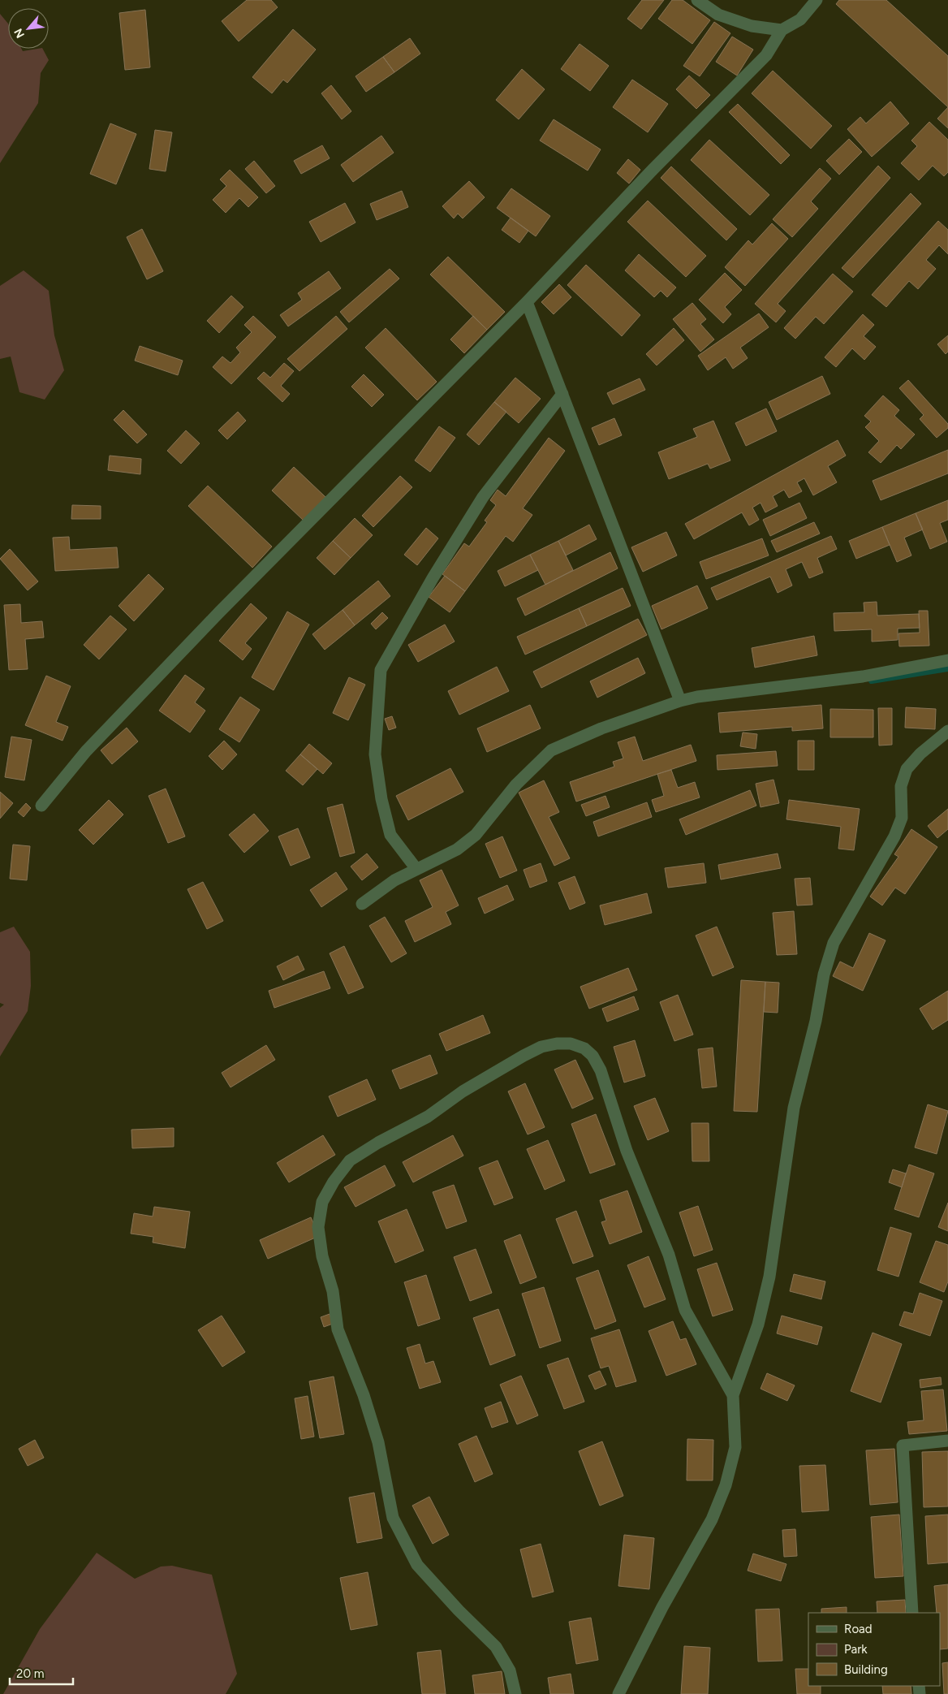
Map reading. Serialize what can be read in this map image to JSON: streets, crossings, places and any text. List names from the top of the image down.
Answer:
{
  "legend": ["Road", "Park", "Building"],
  "scale_bar": "20 m",
  "north": "bottom left"
}
